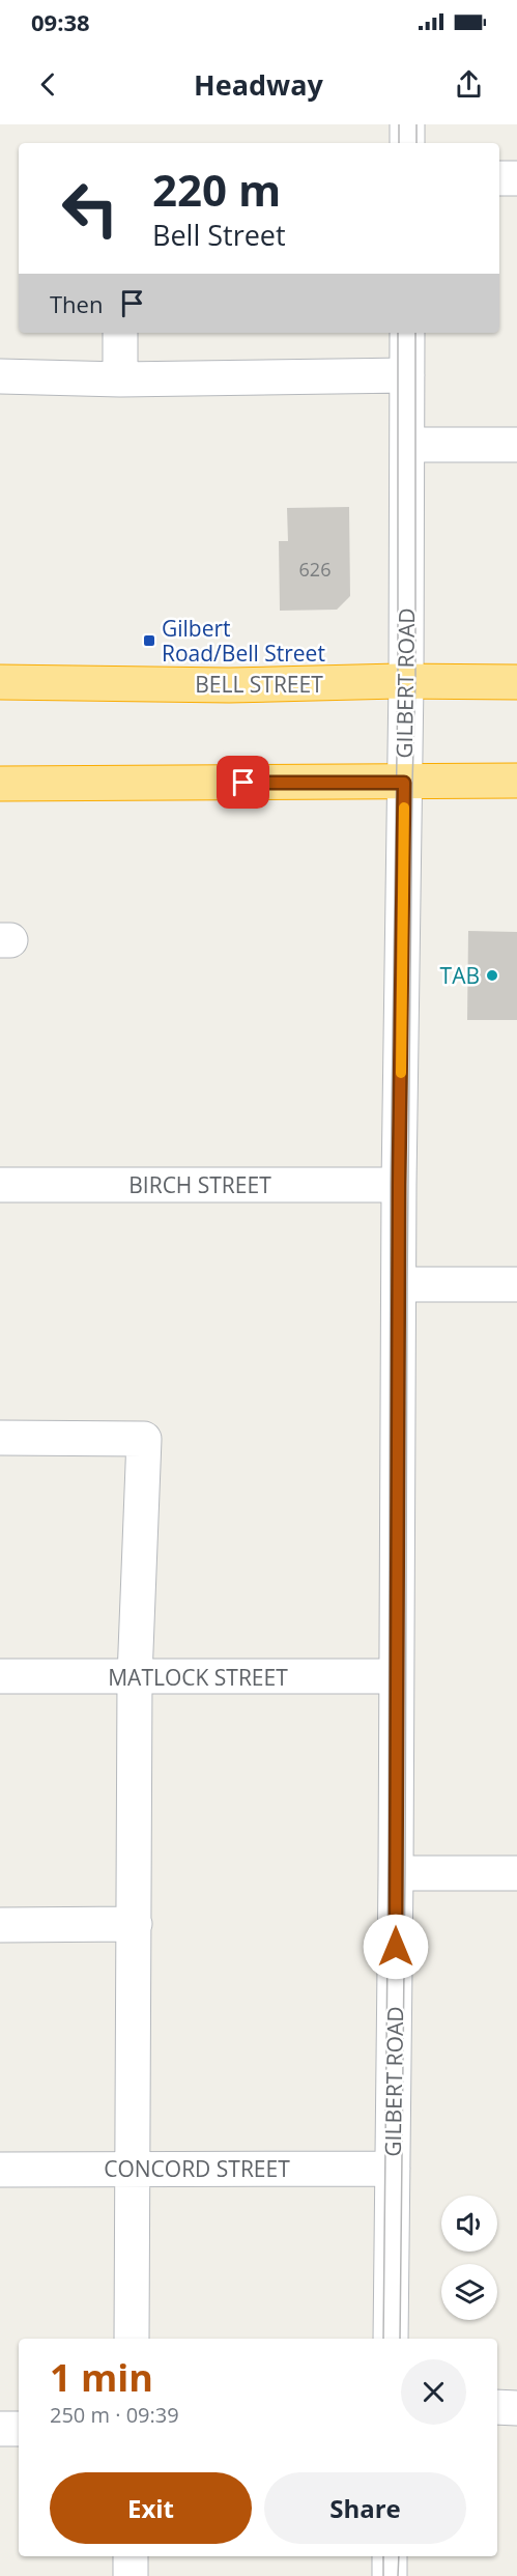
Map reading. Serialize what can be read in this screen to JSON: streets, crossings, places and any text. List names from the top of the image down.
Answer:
{
  "streets": {
    "highway": ["BELL STREET"],
    "street": [
      "GILBERT ROAD",
      "BIRCH STREET",
      "MATLOCK STREET",
      "CONCORD STREET"
    ]
  },
  "crossings": [
    ["GILBERT ROAD", "BELL STREET"],
    ["GILBERT ROAD", "BIRCH STREET"],
    ["GILBERT ROAD", "MATLOCK STREET"],
    ["GILBERT ROAD", "CONCORD STREET"]
  ],
  "places": {
    "transit": ["Gilbert Road/Bell Street"],
    "other": ["TAB"]
  },
  "house_numbers": ["626"],
  "page": {
    "status": "09:38",
    "header": "Headway",
    "turn": ["220 m", "Bell Street"],
    "then": "Then",
    "heading": ["1 min", "250 m · 09:39"],
    "buttons": ["Exit", "Share"]
  }
}
